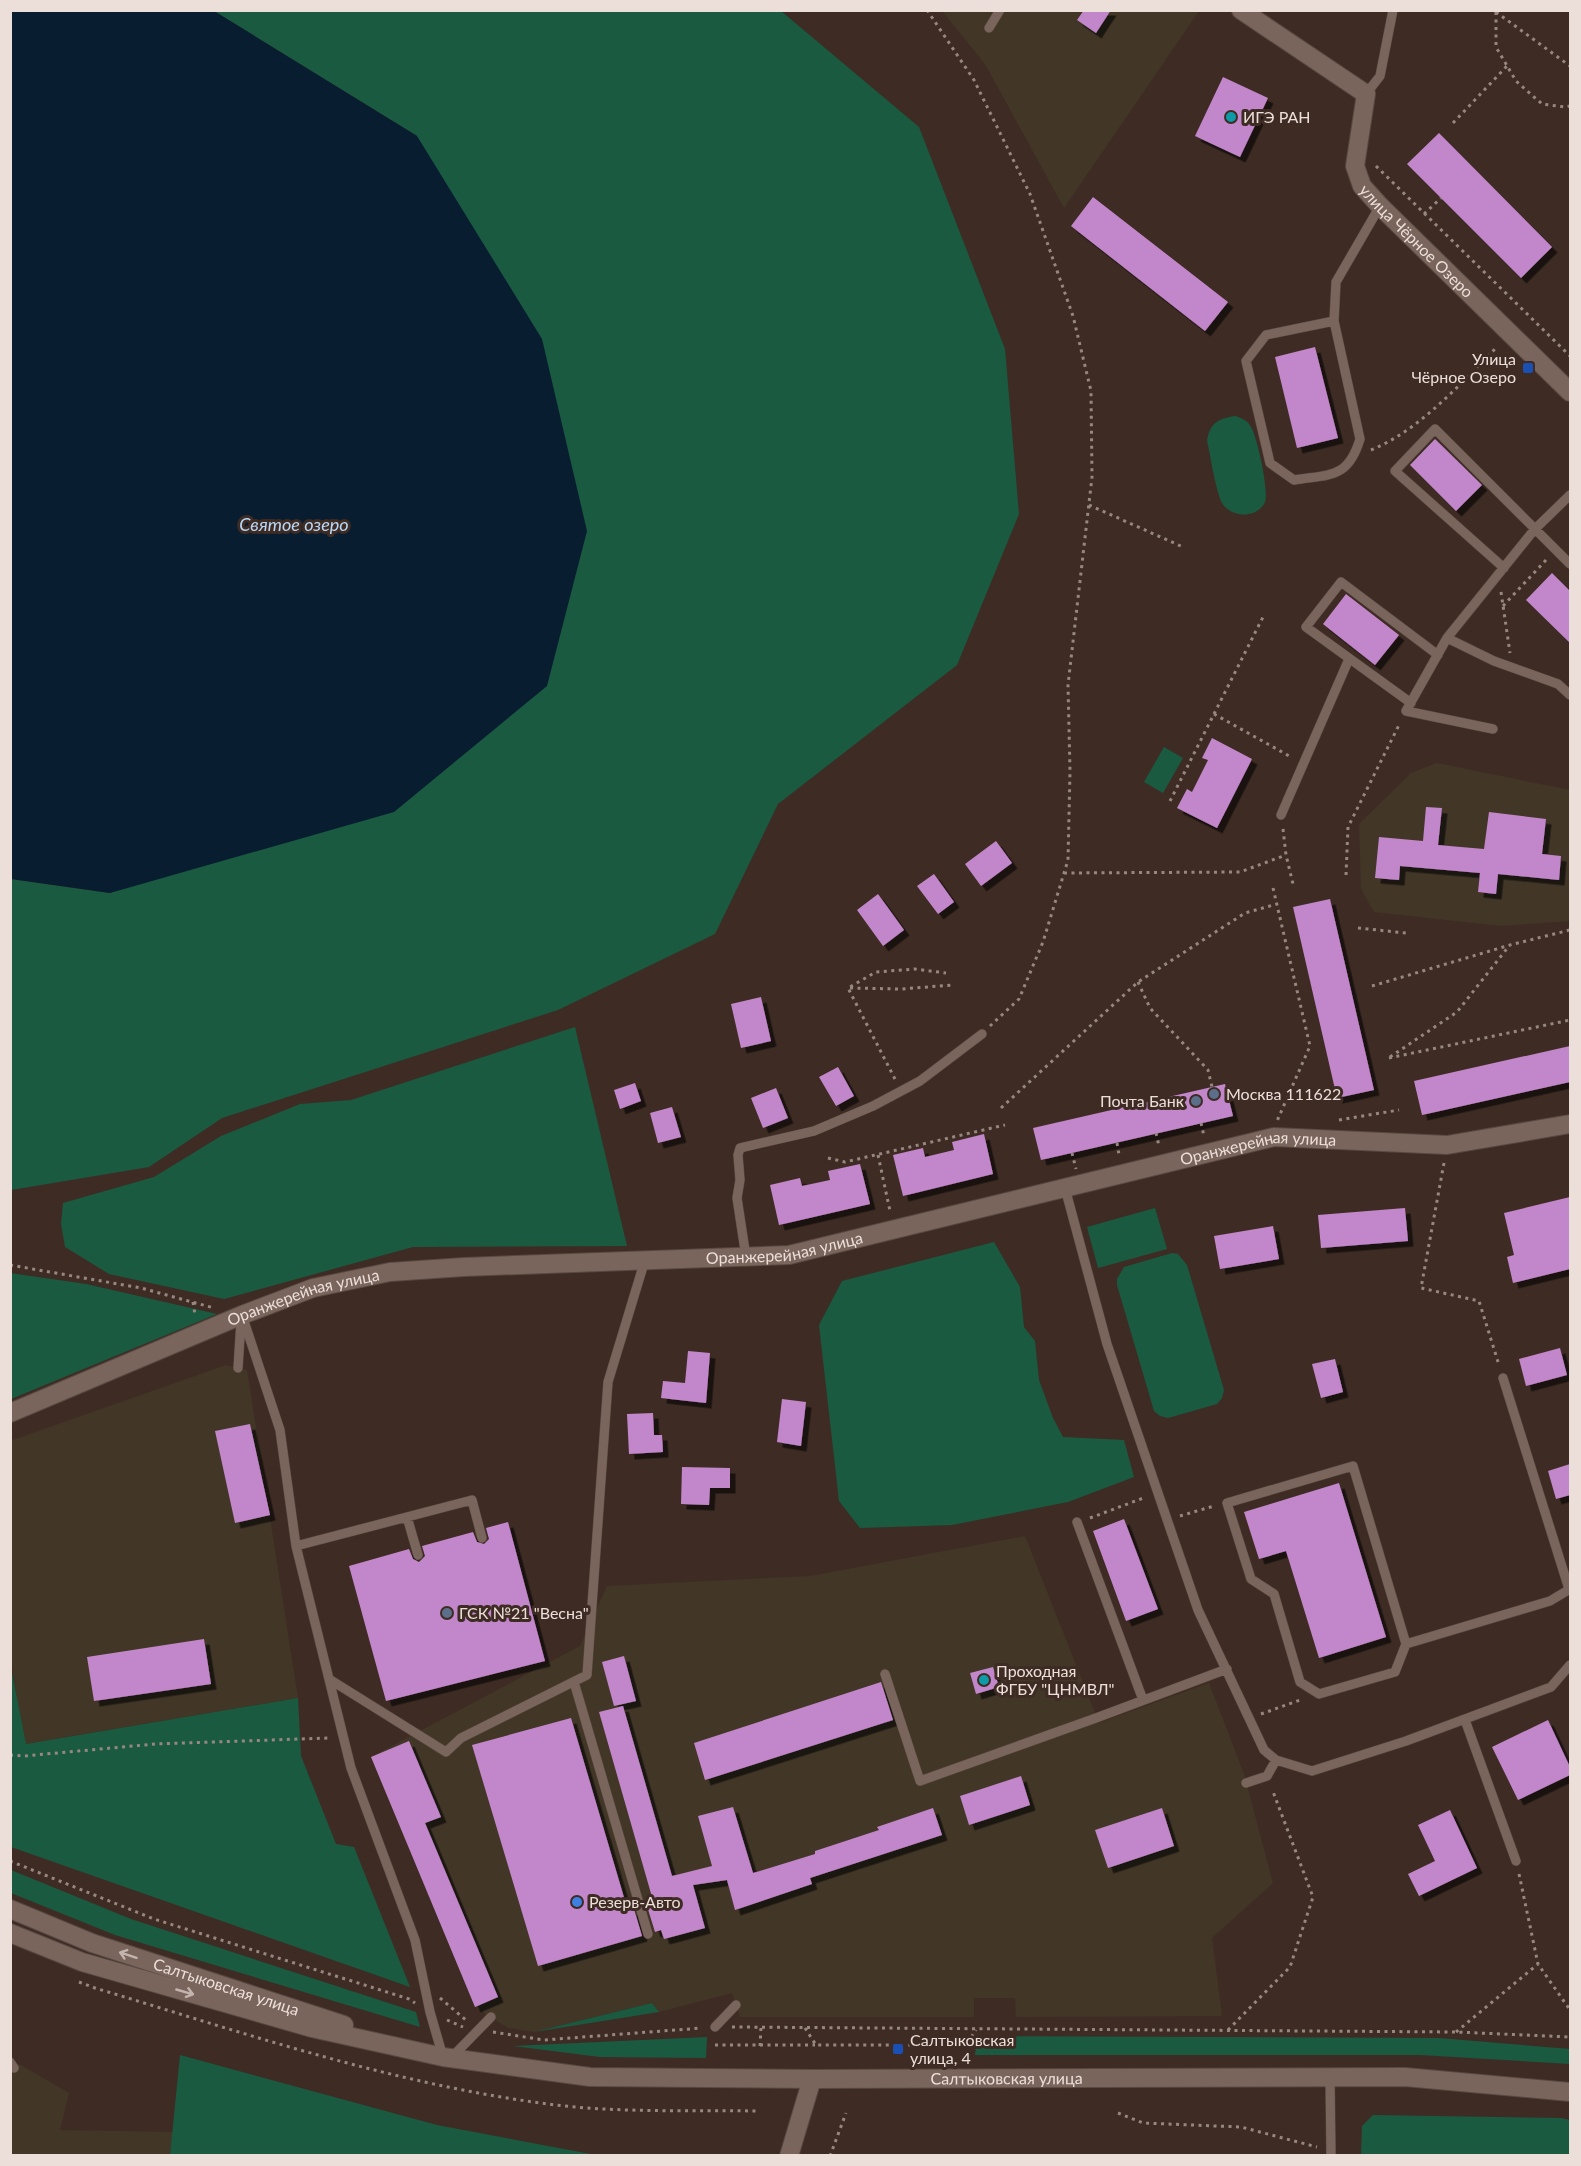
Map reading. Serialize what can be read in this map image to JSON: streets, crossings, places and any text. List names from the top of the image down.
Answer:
{
  "streets": {
    "street": ["улица Чёрное Озеро", "Оранжерейная улица", "Салтыковская улица"]
  },
  "water": ["Святое озеро"],
  "places": {
    "other": [
      "ИГЭ РАН",
      "Москва 111622",
      "Почта Банк",
      "ГСК №21 \"Весна\"",
      "Проходная ФГБУ \"ЦНМВЛ\"",
      "Резерв-Авто"
    ],
    "transit": ["Улица Чёрное Озеро", "Салтыковская улица, 4"]
  }
}
